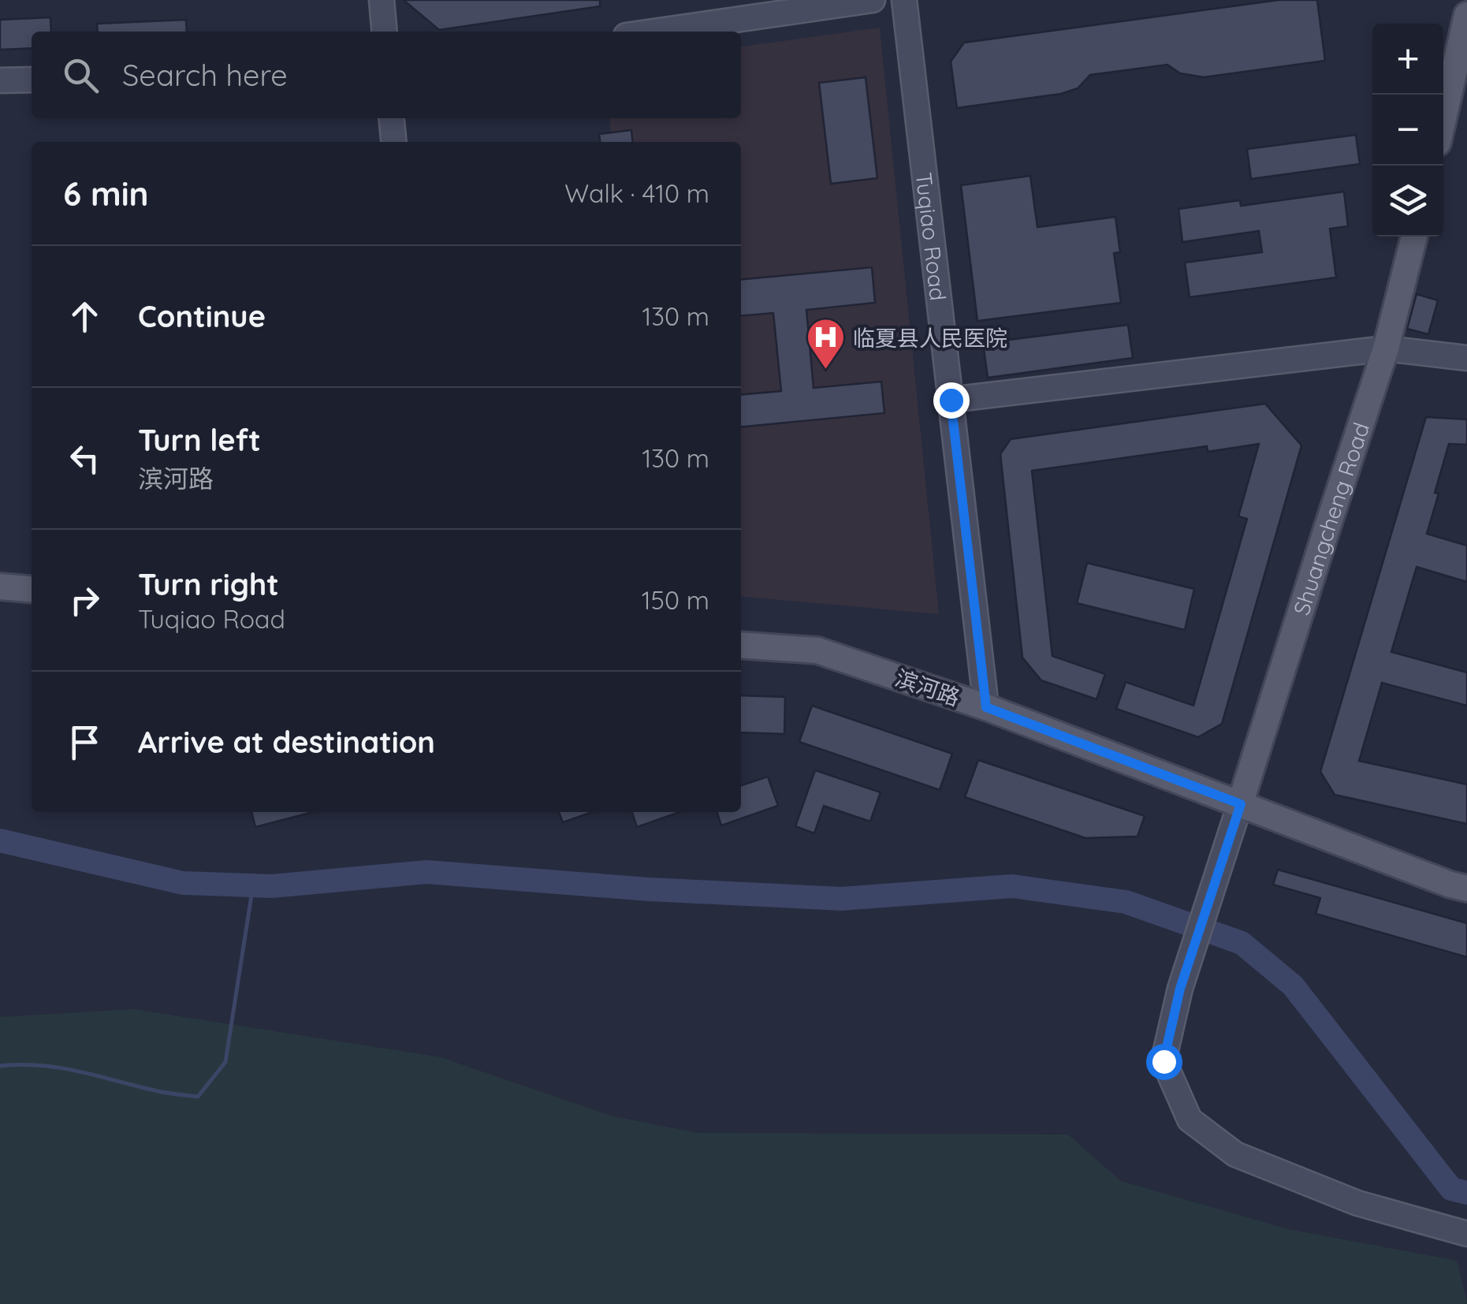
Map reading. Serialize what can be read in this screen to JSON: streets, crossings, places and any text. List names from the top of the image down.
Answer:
{
  "streets": {
    "main road": ["Shuangcheng Road", "滨河路"],
    "street": ["Tuqiao Road"]
  },
  "crossings": [
    ["Tuqiao Road", "滨河路"],
    ["Shuangcheng Road", "滨河路"]
  ],
  "places": {
    "hospital": ["临夏县人民医院"]
  },
  "page": {
    "map_buttons": ["+", "−"],
    "search": "Search here",
    "heading": ["6 min", "Walk · 410 m"],
    "list": [
      ["Continue", "130 m"],
      ["Turn left", "滨河路", "130 m"],
      ["Turn right", "Tuqiao Road", "150 m"],
      "Arrive at destination"
    ]
  }
}
